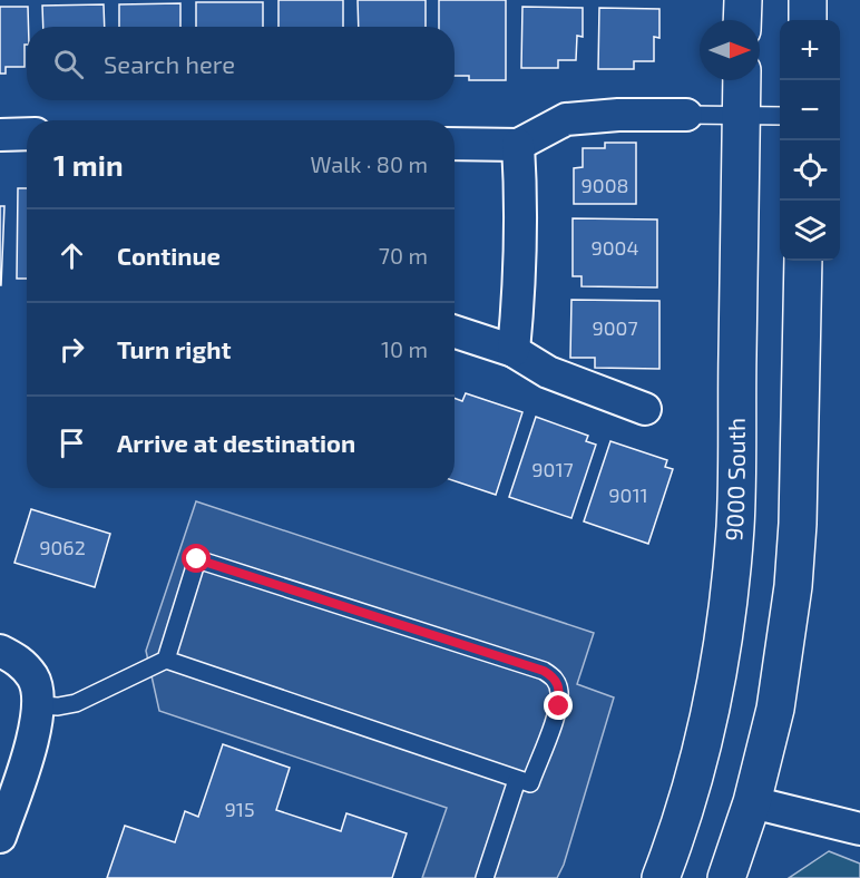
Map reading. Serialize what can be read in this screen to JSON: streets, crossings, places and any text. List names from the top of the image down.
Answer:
{
  "streets": {
    "main road": ["9000 South"]
  },
  "house_numbers": [
    "9008",
    "9004",
    "9007",
    "9017",
    "9011",
    "9062",
    "915"
  ],
  "north": "right",
  "page": {
    "map_buttons": ["+", "−"],
    "search": "Search here",
    "heading": ["1 min", "Walk · 80 m"],
    "list": [
      ["Continue", "70 m"],
      ["Turn right", "10 m"],
      "Arrive at destination"
    ]
  }
}
